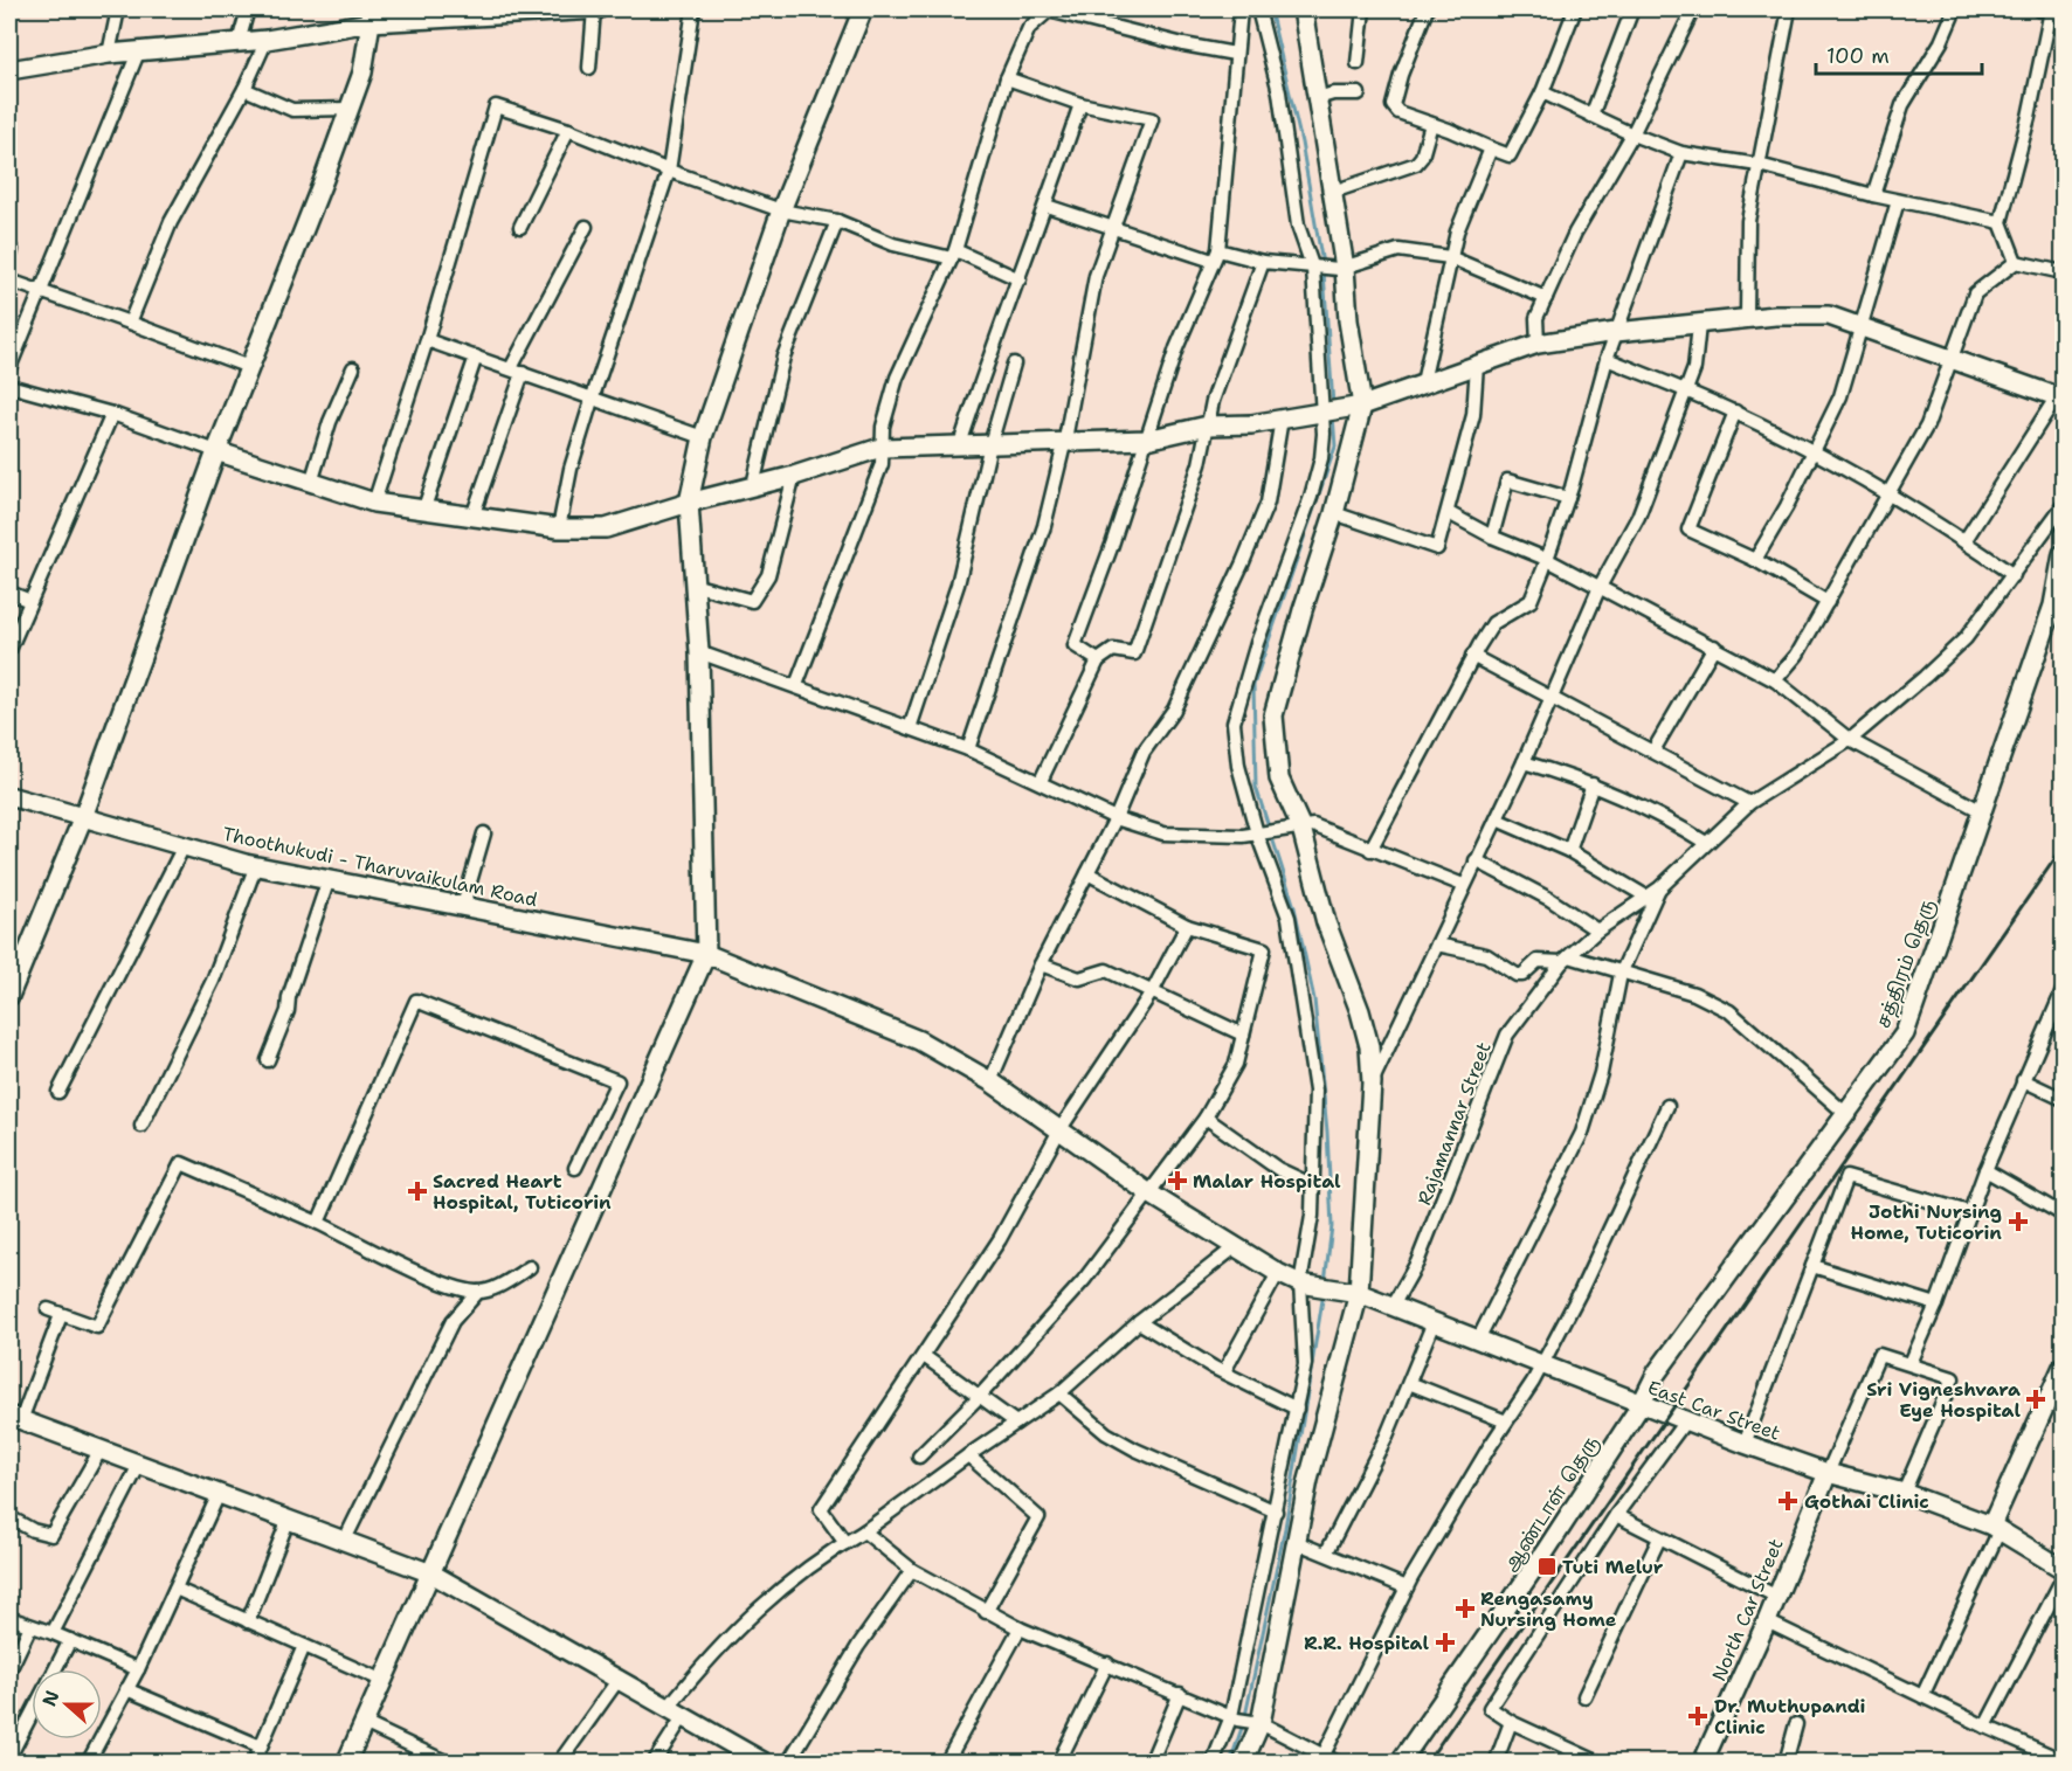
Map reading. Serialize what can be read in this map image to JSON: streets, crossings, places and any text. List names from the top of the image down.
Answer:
{
  "streets": {
    "street": [
      "Thoothukudi - Tharuvaikulam Road",
      "சத்திரம் தெரு",
      "Rajamannar Street",
      "East Car Street",
      "ஆண்டாள் தெரு",
      "North Car Street"
    ]
  },
  "crossings": [
    ["Thoothukudi - Tharuvaikulam Road", "East Car Street"],
    ["சத்திரம் தெரு", "East Car Street"],
    ["சத்திரம் தெரு", "ஆண்டாள் தெரு"],
    ["Rajamannar Street", "East Car Street"],
    ["East Car Street", "ஆண்டாள் தெரு"],
    ["East Car Street", "North Car Street"]
  ],
  "places": {
    "health": [
      "Malar Hospital",
      "Sacred Heart Hospital, Tuticorin",
      "Jothi Nursing Home, Tuticorin",
      "Sri Vigneshvara Eye Hospital",
      "Gothai Clinic",
      "Rengasamy Nursing Home",
      "R.R. Hospital",
      "Dr. Muthupandi Clinic"
    ],
    "transit": ["Tuti Melur"]
  },
  "scale_bar": "100 m",
  "north": "left"
}
